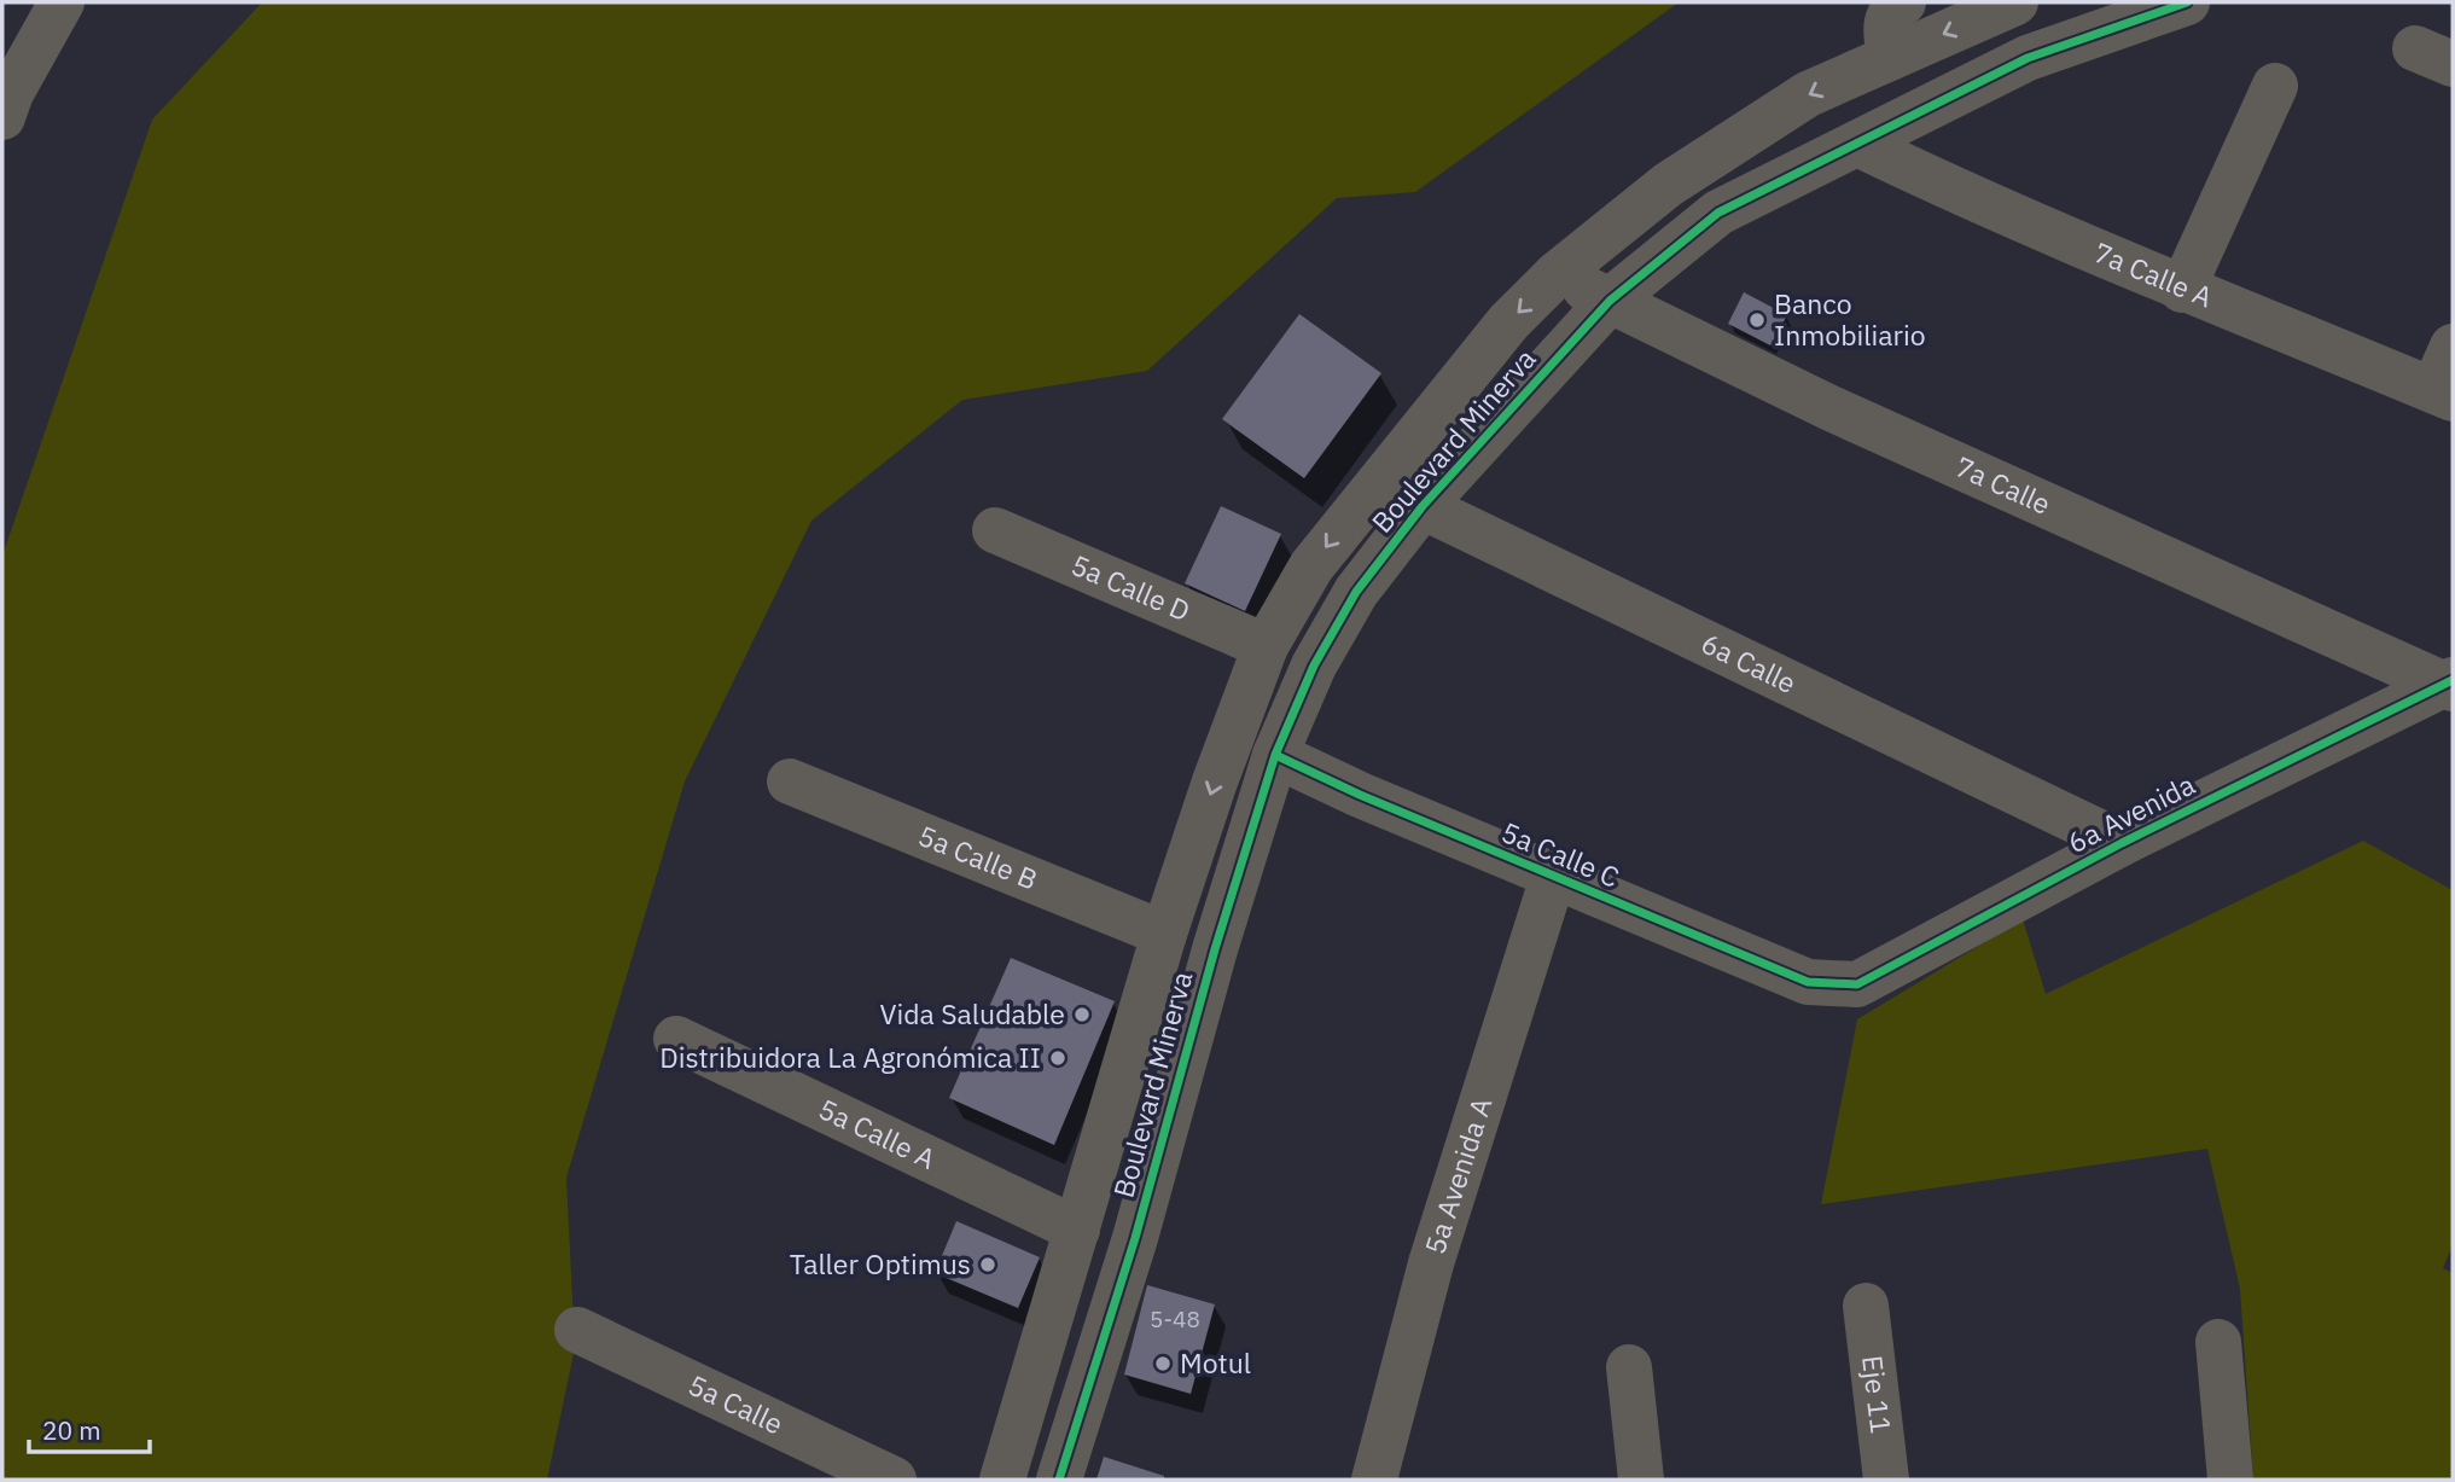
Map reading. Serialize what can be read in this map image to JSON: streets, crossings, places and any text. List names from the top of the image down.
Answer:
{
  "streets": {
    "street": [
      "7a Calle A",
      "Boulevard Minerva",
      "7a Calle",
      "5a Calle D",
      "6a Calle",
      "6a Avenida",
      "5a Calle C",
      "5a Calle B",
      "5a Calle A",
      "5a Avenida A",
      "Eje 11",
      "5a Calle"
    ]
  },
  "crossings": [
    ["7a Calle A", "Boulevard Minerva"],
    ["Boulevard Minerva", "7a Calle"],
    ["Boulevard Minerva", "5a Calle D"],
    ["Boulevard Minerva", "6a Calle"],
    ["Boulevard Minerva", "5a Calle C"],
    ["Boulevard Minerva", "5a Calle B"],
    ["Boulevard Minerva", "5a Calle A"],
    ["7a Calle", "6a Avenida"],
    ["6a Calle", "6a Avenida"],
    ["6a Avenida", "5a Calle C"],
    ["5a Calle C", "5a Avenida A"]
  ],
  "places": [
    "Banco Inmobiliario",
    "Vida Saludable",
    "Distribuidora La Agronómica II",
    "Taller Optimus",
    "Motul"
  ],
  "house_numbers": ["5-48"],
  "scale_bar": "20 m"
}
